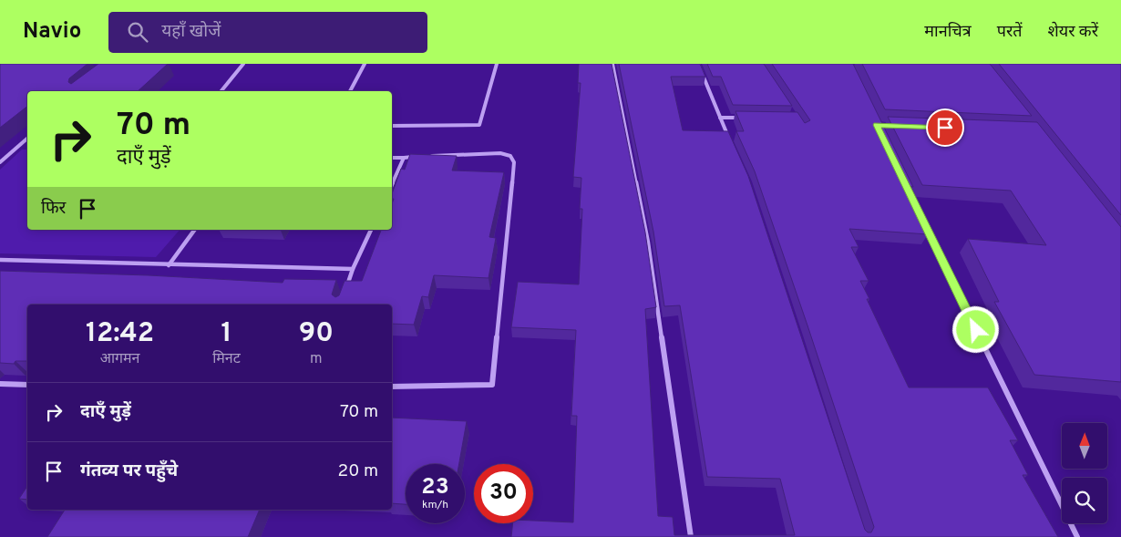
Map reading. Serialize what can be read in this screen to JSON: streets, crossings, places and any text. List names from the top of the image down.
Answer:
{
  "north": "top",
  "page": {
    "header": "Navio",
    "search": "यहाँ खोजें",
    "nav": ["मानचित्र", "परतें", "शेयर करें"],
    "turn": ["70 m", "दाएँ मुड़ें"],
    "then": "फिर",
    "eta": [
      "12:42",
      "आगमन",
      "1",
      "मिनट",
      "90",
      "m"
    ],
    "list": [
      {
        "name": "दाएँ मुड़ें",
        "value": "70 m"
      },
      {
        "name": "गंतव्य पर पहुँचे",
        "value": "20 m"
      }
    ],
    "speed": "23 km/h",
    "limit": "30"
  }
}
